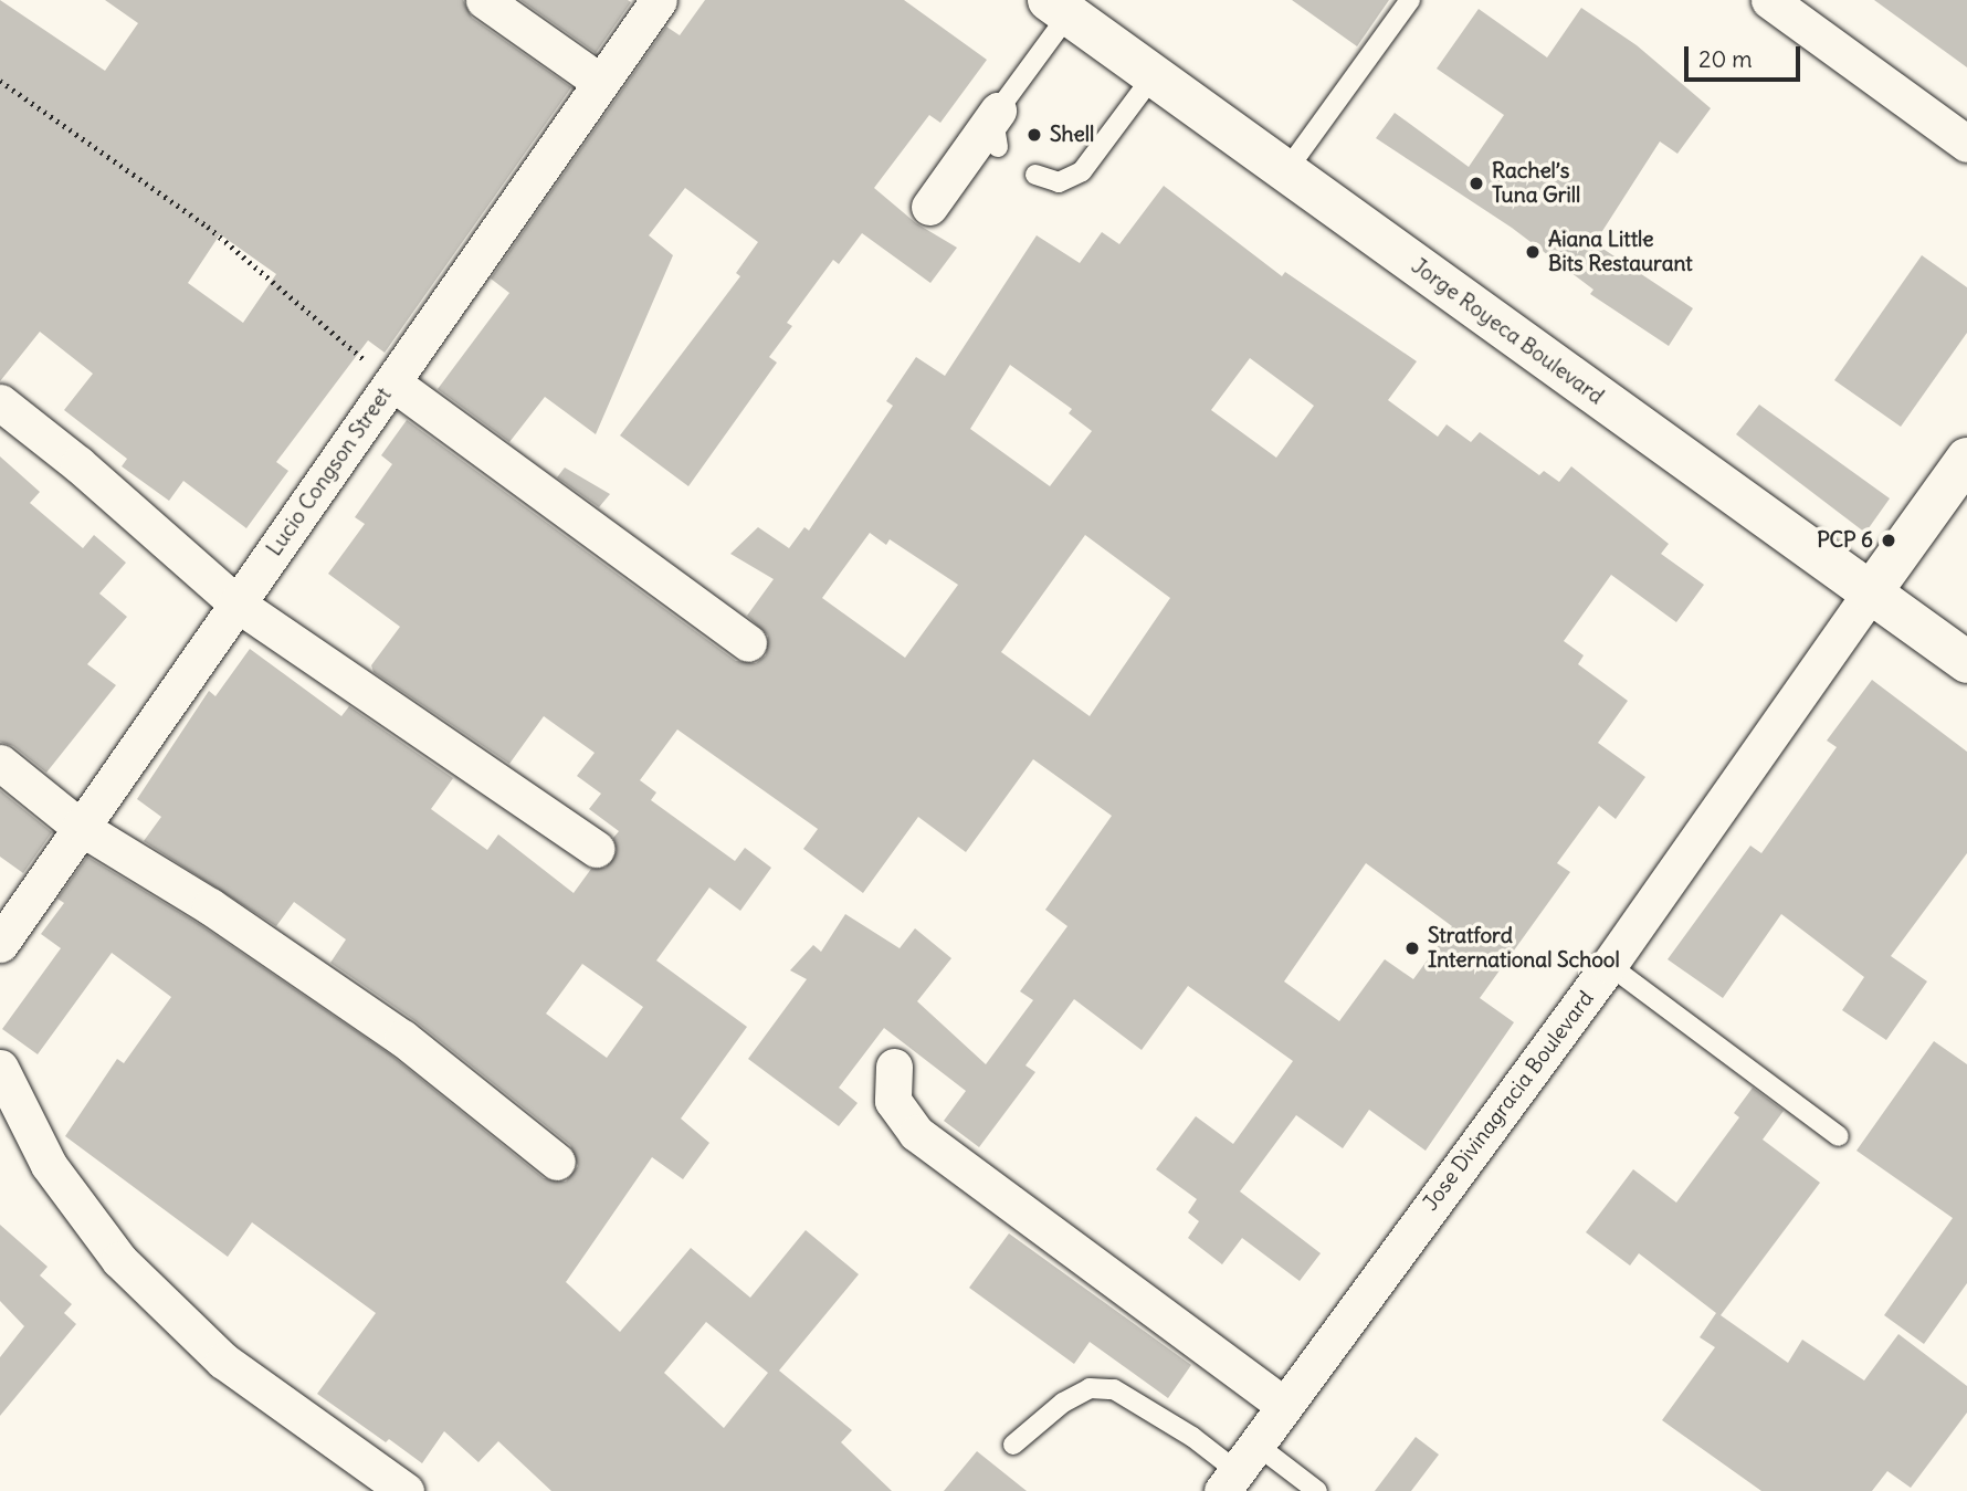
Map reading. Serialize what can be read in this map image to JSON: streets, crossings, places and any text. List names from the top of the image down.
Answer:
{
  "streets": {
    "street": ["Jorge Royeca Boulevard", "Lucio Congson Street", "Jose Divinagracia Boulevard"]
  },
  "crossings": [
    ["Jorge Royeca Boulevard", "Jose Divinagracia Boulevard"]
  ],
  "places": [
    "Shell",
    "Rachel’s Tuna Grill",
    "Aiana Little Bits Restaurant",
    "PCP 6",
    "Stratford International School"
  ],
  "scale_bar": "20 m"
}
